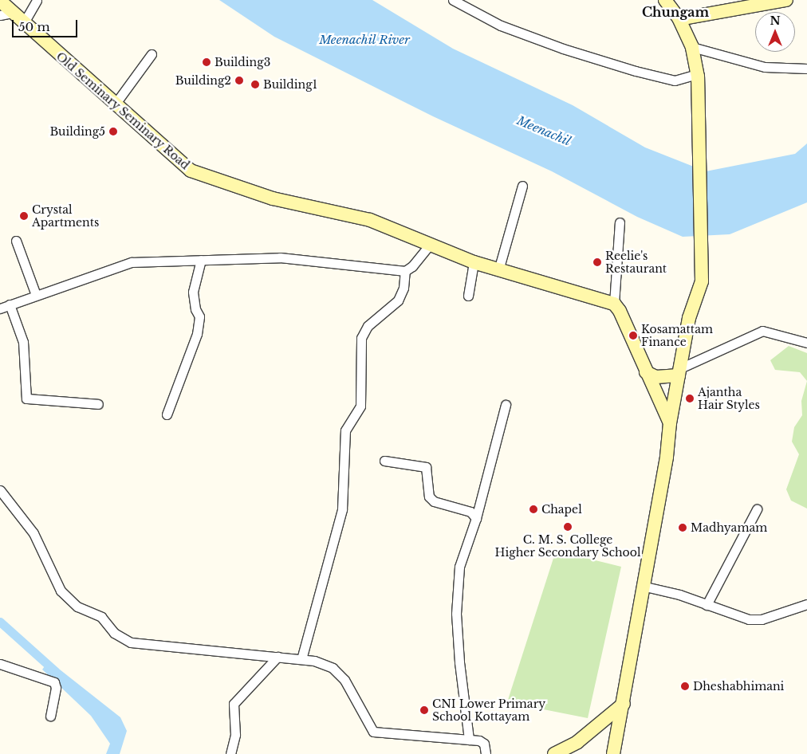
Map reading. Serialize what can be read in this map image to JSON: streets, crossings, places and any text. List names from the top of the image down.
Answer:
{
  "streets": {
    "main road": ["Old Seminary Seminary Road"]
  },
  "districts": ["Chungam"],
  "water": ["Meenachil River", "Meenachil"],
  "places": [
    "Building3",
    "Building2",
    "Building1",
    "Building5",
    "Crystal Apartments",
    "Reelie's Restaurant",
    "Kosamattam Finance",
    "Ajantha Hair Styles",
    "Chapel",
    "C. M. S. College Higher Secondary School",
    "Madhyamam",
    "Dheshabhimani",
    "CNI Lower Primary School Kottayam"
  ],
  "scale_bar": "50 m",
  "north": "top"
}
